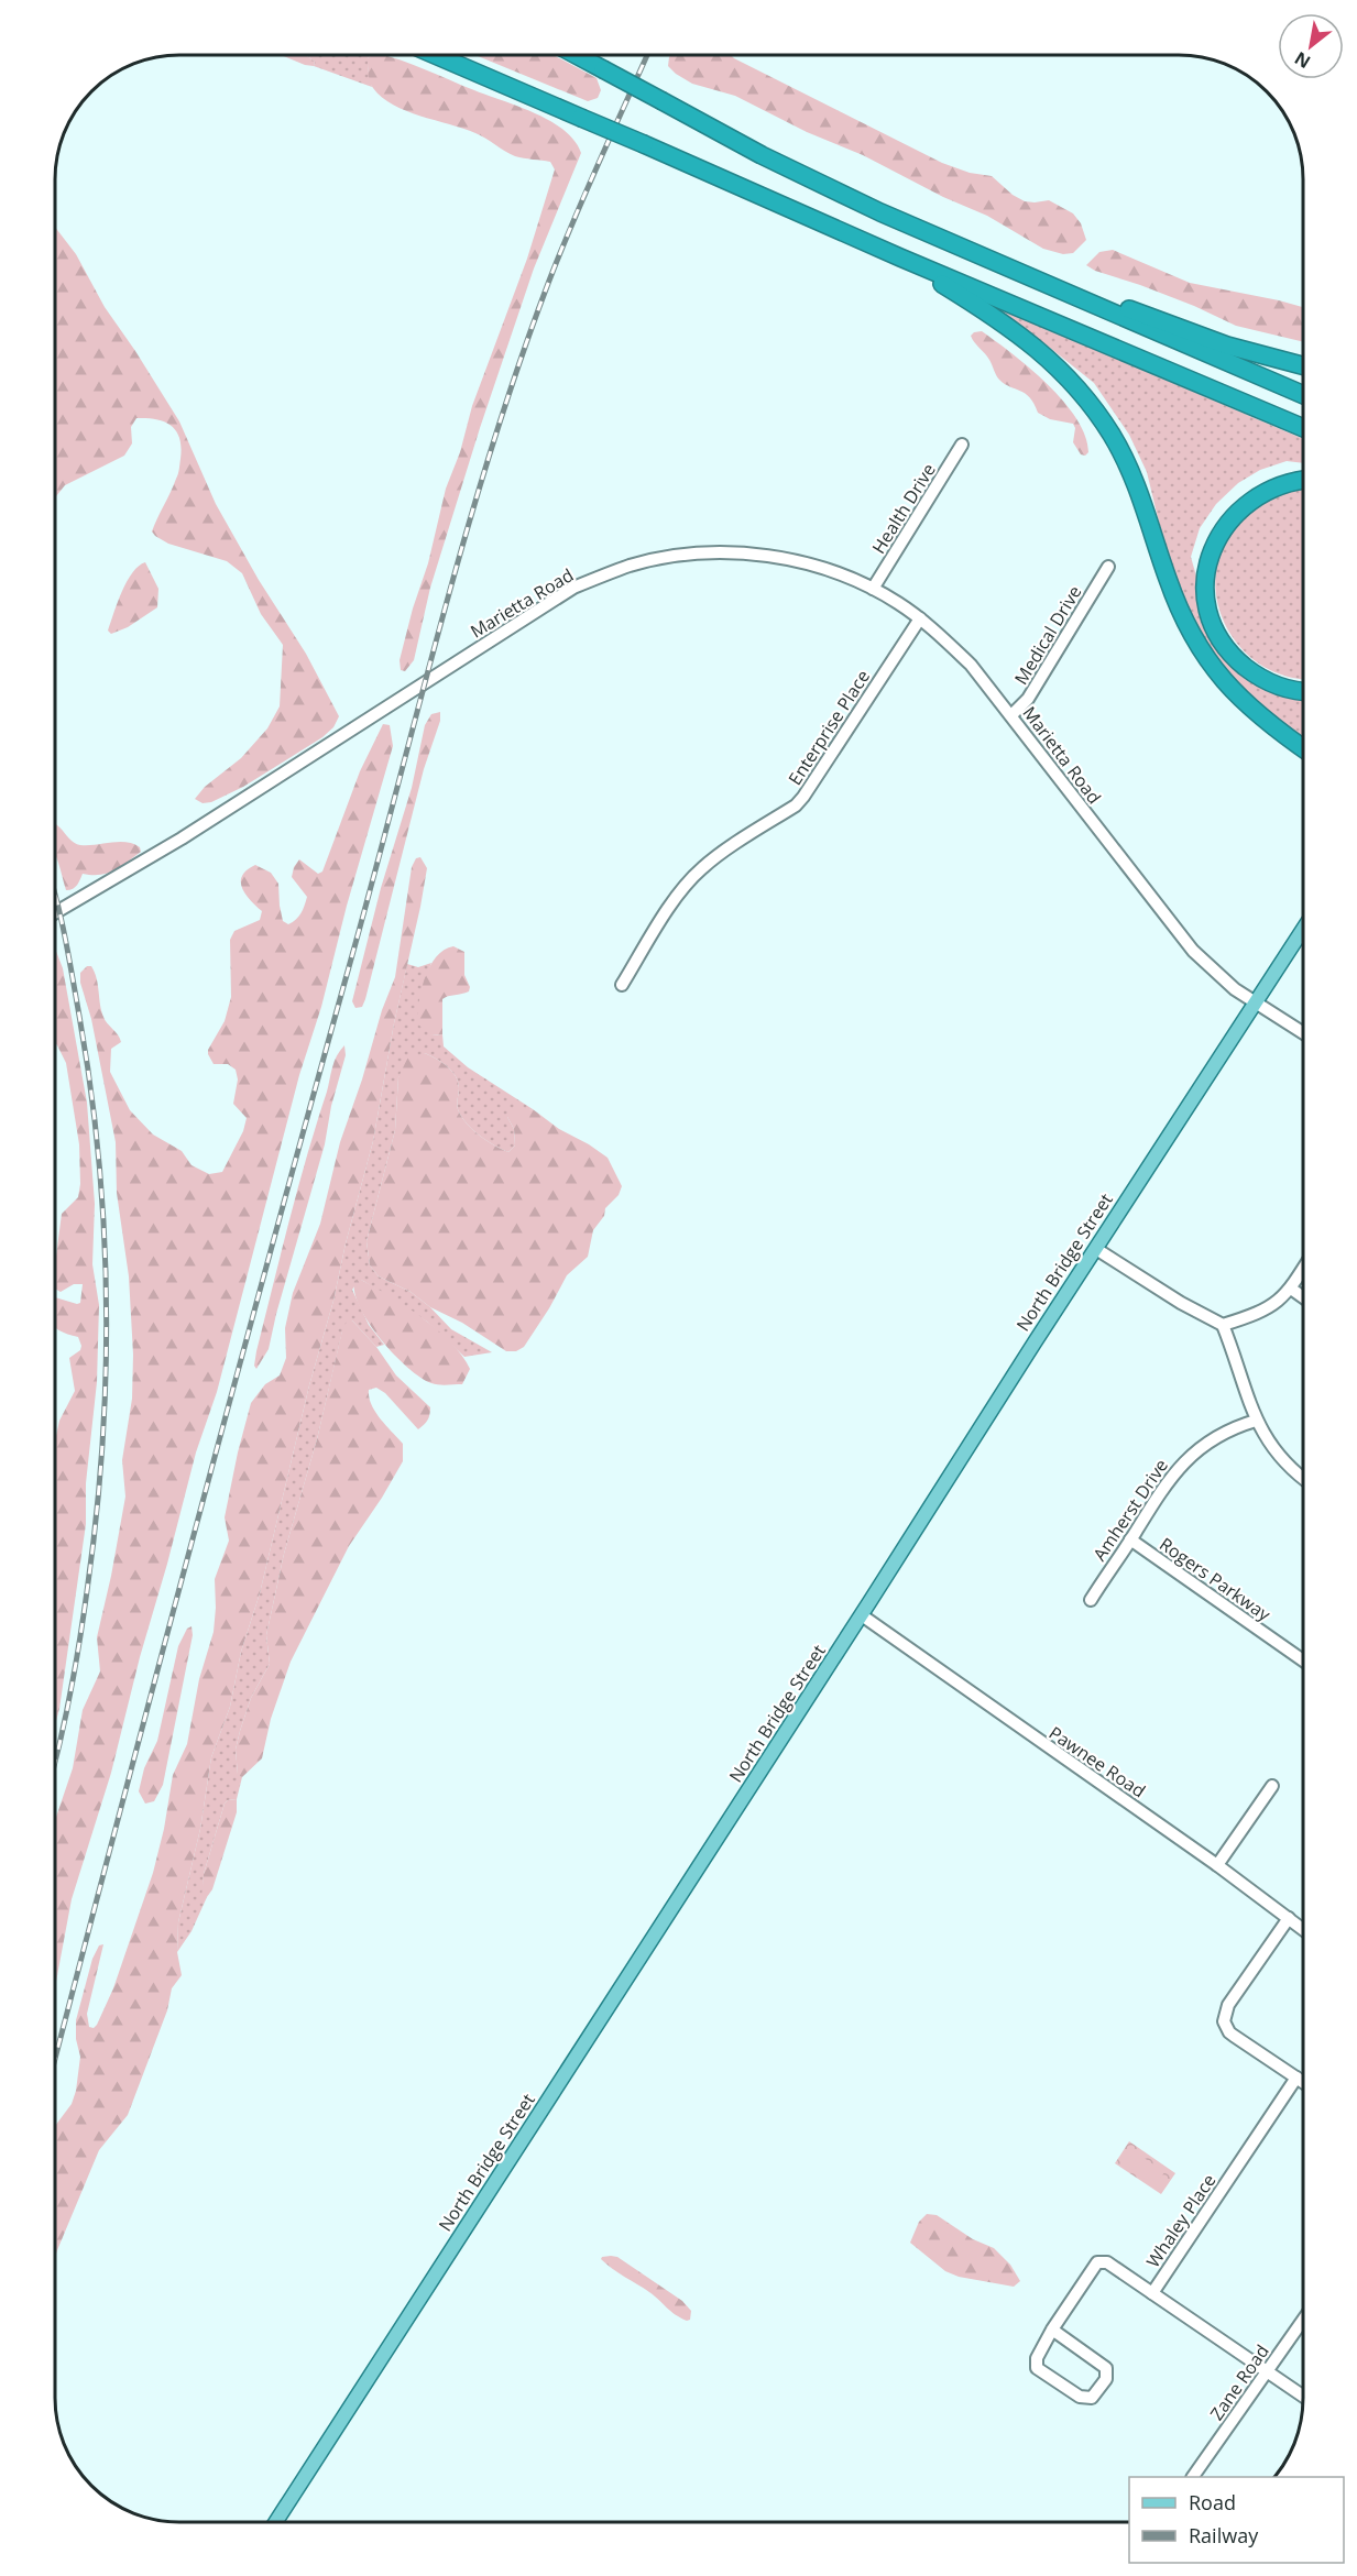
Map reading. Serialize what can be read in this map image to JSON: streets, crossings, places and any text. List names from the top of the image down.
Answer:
{
  "streets": {
    "main road": ["North Bridge Street"],
    "street": [
      "Health Drive",
      "Marietta Road",
      "Medical Drive",
      "Enterprise Place",
      "Amherst Drive",
      "Rogers Parkway",
      "Pawnee Road",
      "Whaley Place",
      "Zane Road"
    ]
  },
  "crossings": [
    ["Health Drive", "Marietta Road"],
    ["Marietta Road", "Medical Drive"],
    ["Marietta Road", "Enterprise Place"],
    ["Marietta Road", "North Bridge Street"],
    ["North Bridge Street", "Pawnee Road"],
    ["Amherst Drive", "Rogers Parkway"]
  ],
  "legend": ["Road", "Railway"],
  "north": "bottom left"
}
